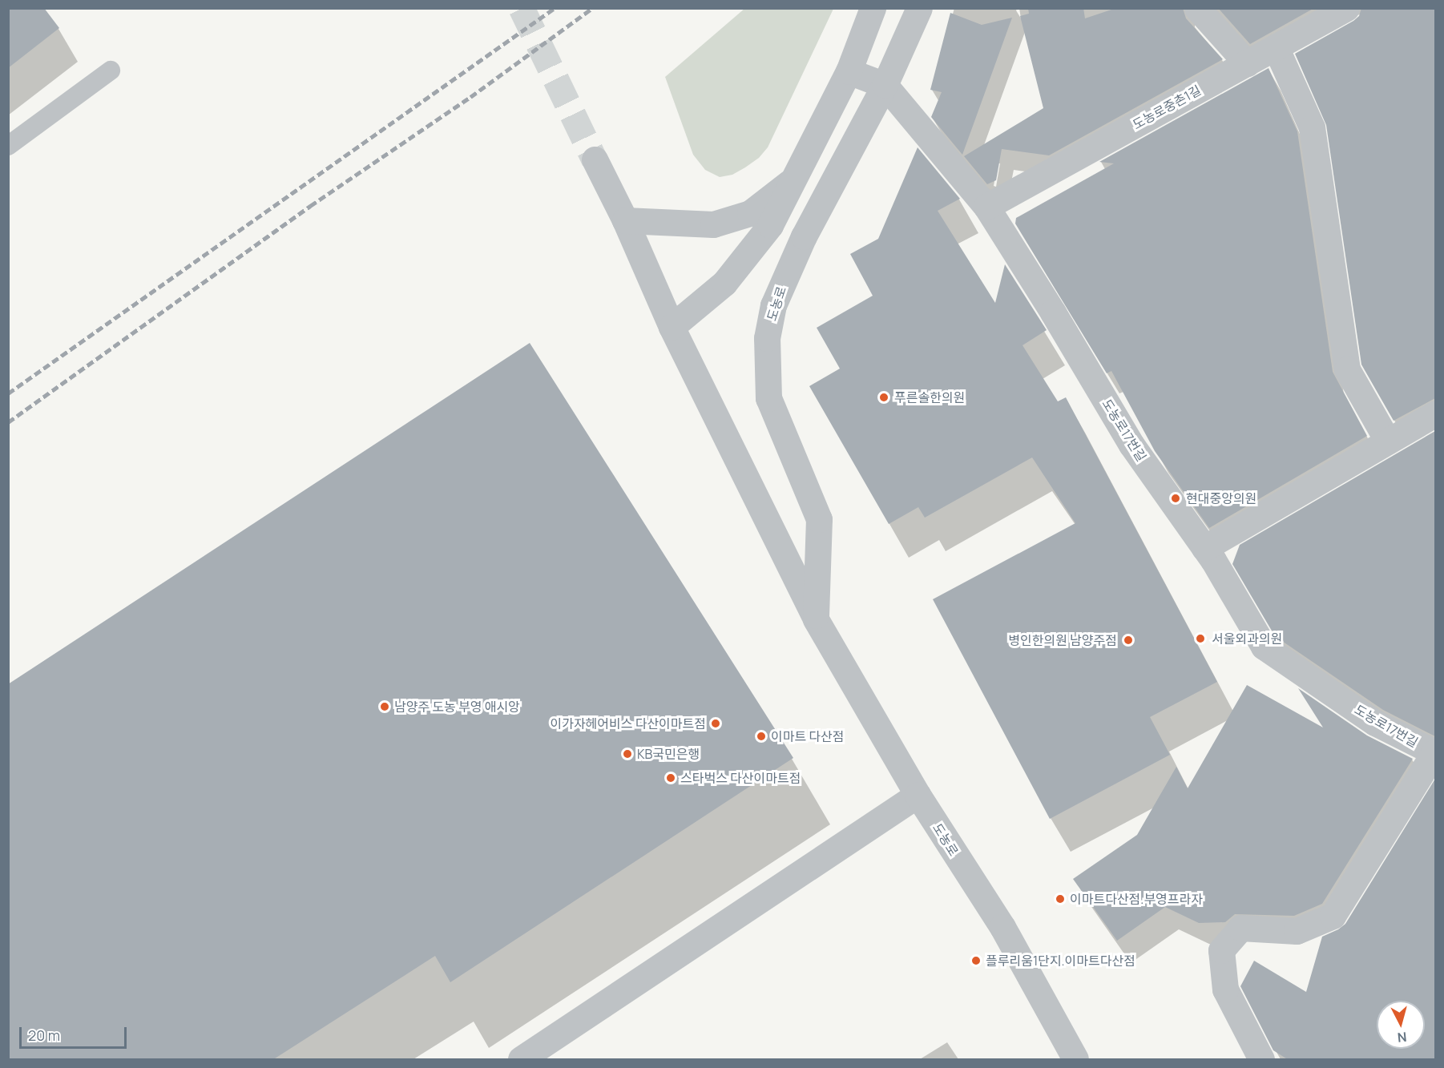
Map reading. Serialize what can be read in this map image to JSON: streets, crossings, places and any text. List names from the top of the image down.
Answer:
{
  "streets": {
    "street": ["도농로중촌1길", "도농로", "도농로17번길"]
  },
  "crossings": [
    ["도농로중촌1길", "도농로17번길"],
    ["도농로", "도농로17번길"]
  ],
  "places": [
    "푸른솔한의원",
    "현대중앙의원",
    "서울외과의원",
    "병인한의원 남양주점",
    "남양주 도농 부영 애시앙",
    "이가자헤어비스 다산이마트점",
    "이마트 다산점",
    "KB국민은행",
    "스타벅스 다산이마트점",
    "이마트다산점.부영프라자",
    "플루리움1단지.이마트다산점"
  ],
  "scale_bar": "20 m",
  "north": "bottom"
}
